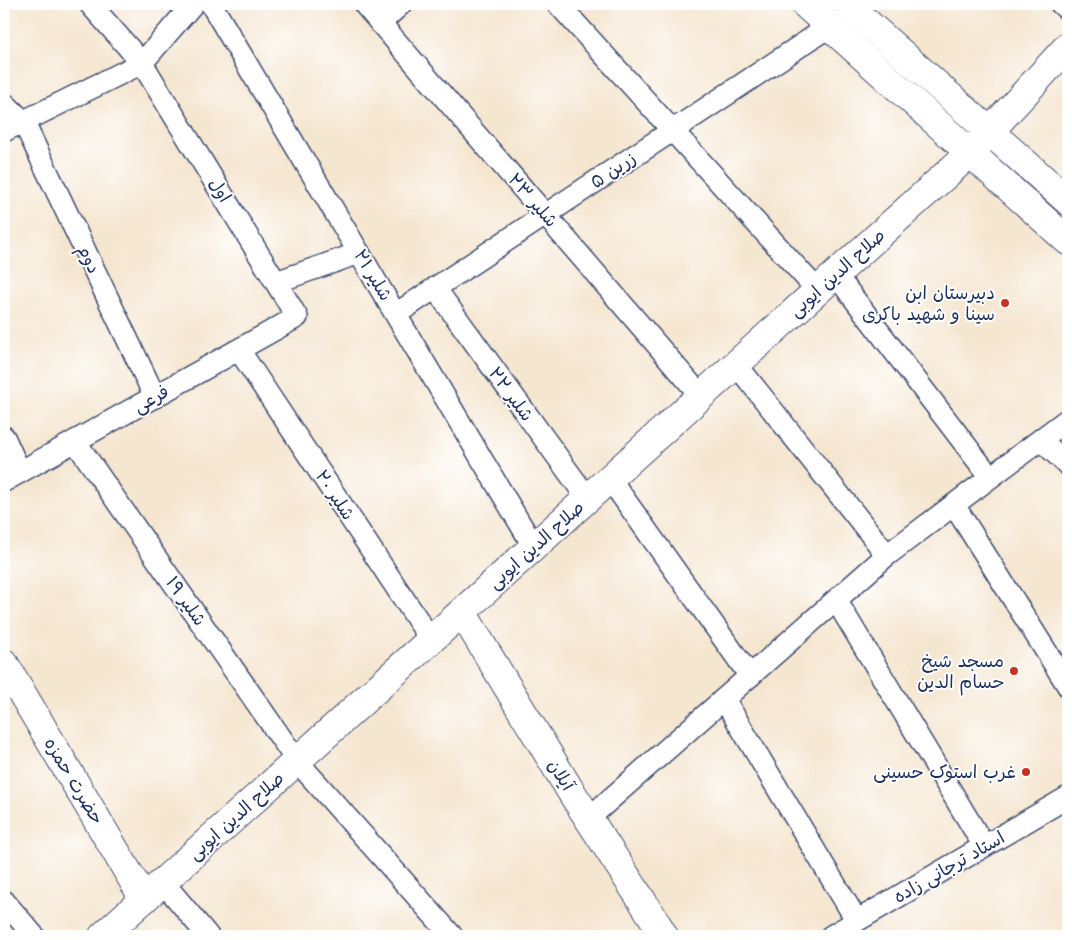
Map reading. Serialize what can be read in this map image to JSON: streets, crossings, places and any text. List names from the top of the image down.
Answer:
{
  "streets": {
    "street": [
      "زرین ۵",
      "اول",
      "شلیر ۲۳",
      "دوم",
      "صلاح الدین ایوبی",
      "شلیر ۲۱",
      "شلیر ۲۲",
      "فرعی",
      "شلیر ۲۰",
      "شلیر ۱۹",
      "آیلان",
      "حضرت حمزه",
      "استاد ترجانی زاده"
    ]
  },
  "crossings": [
    ["زرین ۵", "شلیر ۲۳"],
    ["زرین ۵", "شلیر ۲۱"],
    ["زرین ۵", "شلیر ۲۲"],
    ["اول", "فرعی"],
    ["شلیر ۲۳", "صلاح الدین ایوبی"],
    ["دوم", "فرعی"],
    ["صلاح الدین ایوبی", "شلیر ۲۱"],
    ["صلاح الدین ایوبی", "شلیر ۲۲"],
    ["صلاح الدین ایوبی", "شلیر ۲۰"],
    ["صلاح الدین ایوبی", "شلیر ۱۹"],
    ["صلاح الدین ایوبی", "آیلان"],
    ["صلاح الدین ایوبی", "حضرت حمزه"],
    ["فرعی", "شلیر ۲۰"],
    ["فرعی", "شلیر ۱۹"]
  ],
  "places": ["دبیرستان ابن سینا و شهید باکری", "مسجد شیخ حسام الدین", "غرب استوک حسینی"]
}
